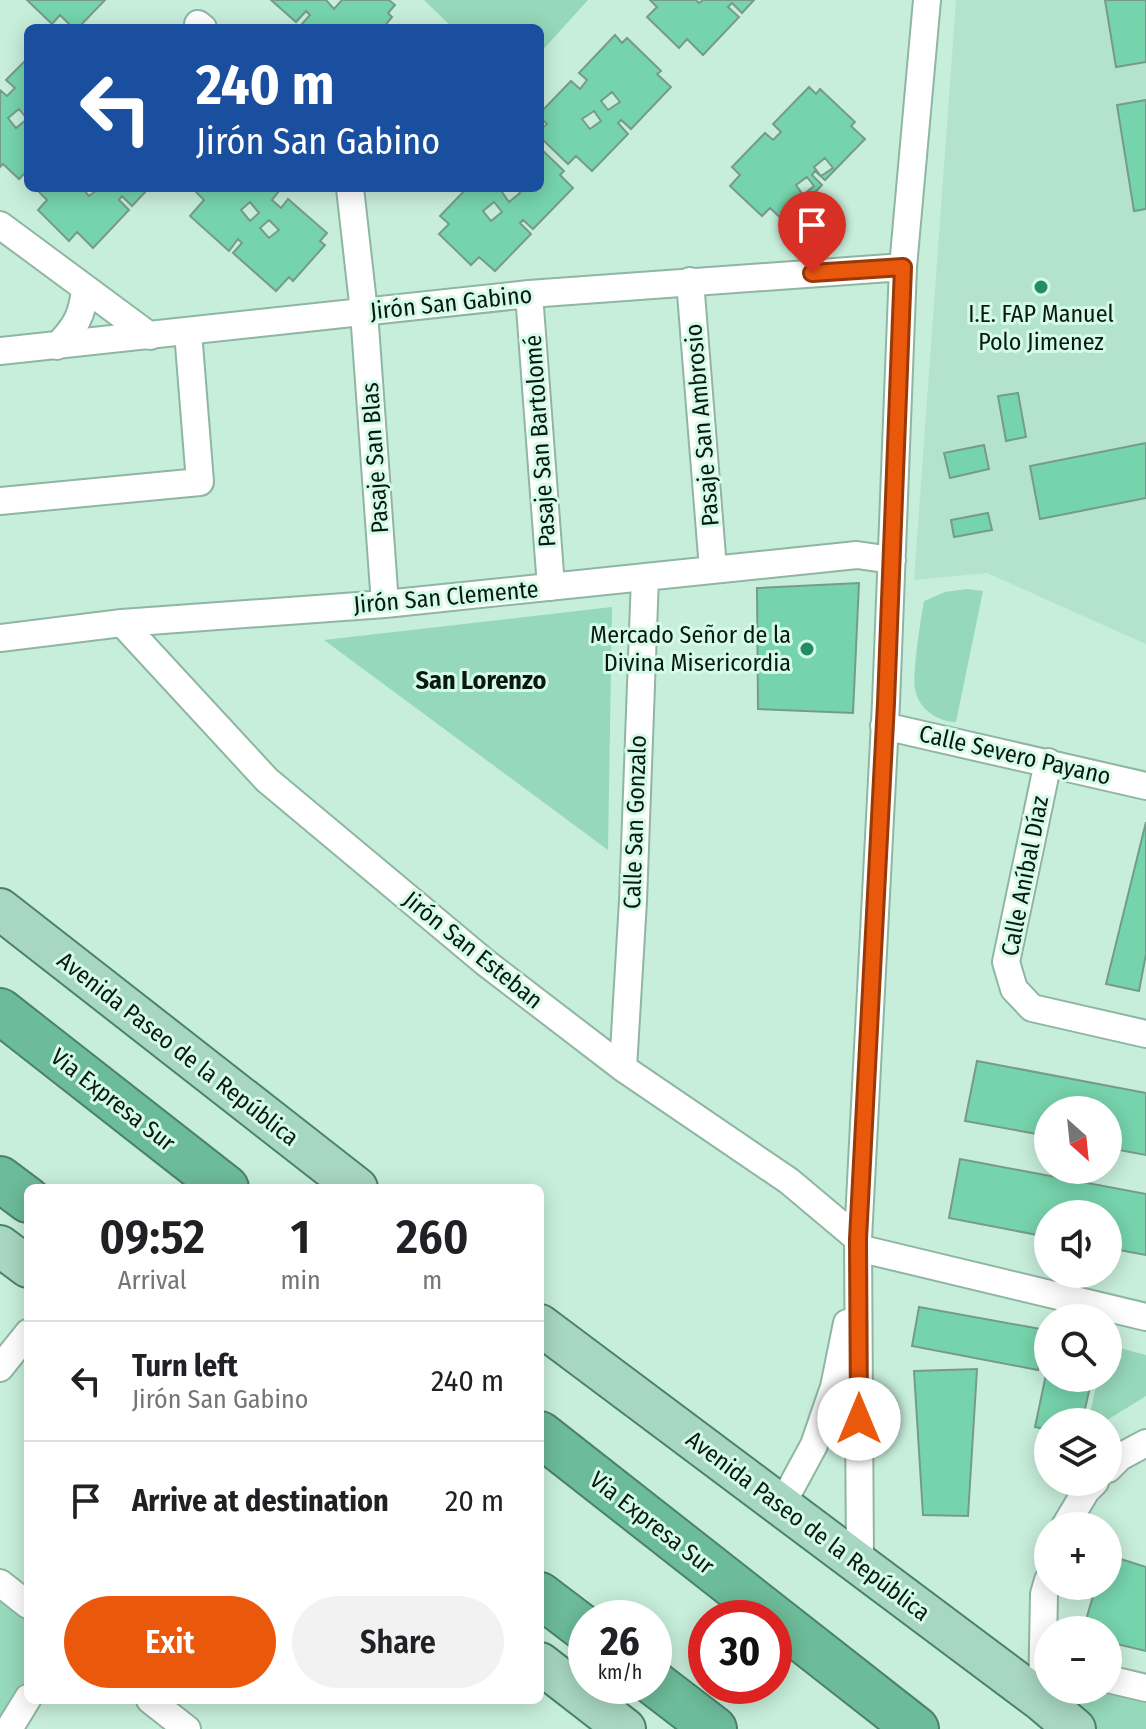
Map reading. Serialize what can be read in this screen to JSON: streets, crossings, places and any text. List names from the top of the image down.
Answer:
{
  "streets": {
    "highway": ["Via Expresa Sur"],
    "main road": ["Avenida Paseo de la República"],
    "street": [
      "Jirón San Gabino",
      "Pasaje San Ambrosio",
      "Pasaje San Bartolomé",
      "Pasaje San Blas",
      "Jirón San Clemente",
      "Calle Severo Payano",
      "Calle San Gonzalo",
      "Calle Aníbal Díaz",
      "Jirón San Esteban"
    ]
  },
  "crossings": [
    ["Jirón San Gabino", "Pasaje San Ambrosio"],
    ["Jirón San Gabino", "Pasaje San Bartolomé"],
    ["Jirón San Gabino", "Pasaje San Blas"],
    ["Pasaje San Ambrosio", "Jirón San Clemente"],
    ["Pasaje San Bartolomé", "Jirón San Clemente"],
    ["Pasaje San Blas", "Jirón San Clemente"],
    ["Jirón San Clemente", "Calle San Gonzalo"],
    ["Jirón San Clemente", "Jirón San Esteban"],
    ["Calle Severo Payano", "Calle Aníbal Díaz"],
    ["Calle San Gonzalo", "Jirón San Esteban"]
  ],
  "districts": ["San Lorenzo"],
  "places": ["I.E. FAP Manuel Polo Jimenez", "Mercado Señor de la Divina Misericordia"],
  "north": "bottom right",
  "page": {
    "turn": ["240 m", "Jirón San Gabino"],
    "map_buttons": ["+", "−"],
    "eta": [
      "09:52",
      "Arrival",
      "1",
      "min",
      "260",
      "m"
    ],
    "list": [
      {
        "name": "Turn left",
        "note": "Jirón San Gabino",
        "value": "240 m"
      },
      {
        "name": "Arrive at destination",
        "value": "20 m"
      }
    ],
    "buttons": ["Exit", "Share"],
    "speed": "26 km/h",
    "limit": "30"
  }
}
